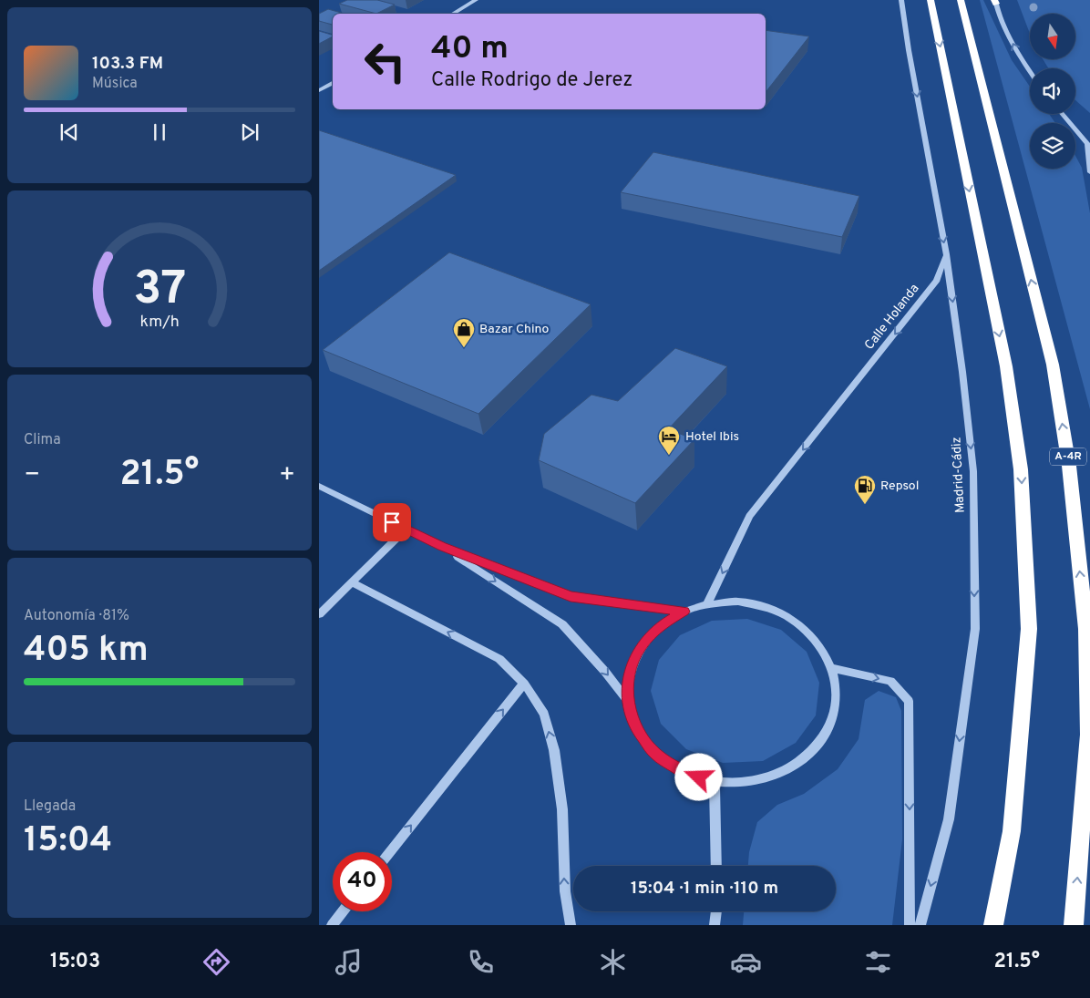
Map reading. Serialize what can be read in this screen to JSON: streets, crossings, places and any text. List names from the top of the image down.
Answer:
{
  "streets": {
    "highway": ["A-4R"],
    "street": ["Calle Holanda", "Madrid-Cádiz"]
  },
  "crossings": [
    ["Calle Holanda", "Madrid-Cádiz"]
  ],
  "one_way": ["Calle Holanda", "Madrid-Cádiz"],
  "places": {
    "shop": ["Bazar Chino"],
    "hotel": ["Hotel Ibis"],
    "fuel station": ["Repsol"]
  },
  "north": "bottom",
  "page": {
    "turn": ["40 m", "Calle Rodrigo de Jerez"],
    "song": ["103.3 FM", "Música"],
    "tile": [
      "Clima",
      ["Autonomía · 81%", "405 km"],
      ["Llegada", "15:04"]
    ],
    "heat": ["−", "21.5°", "+"],
    "limit": "40",
    "trip": "15:04 · 1 min · 110 m",
    "tabs": ["15:03", "21.5°"],
    "gauge": ["37", "km/h"]
  }
}
